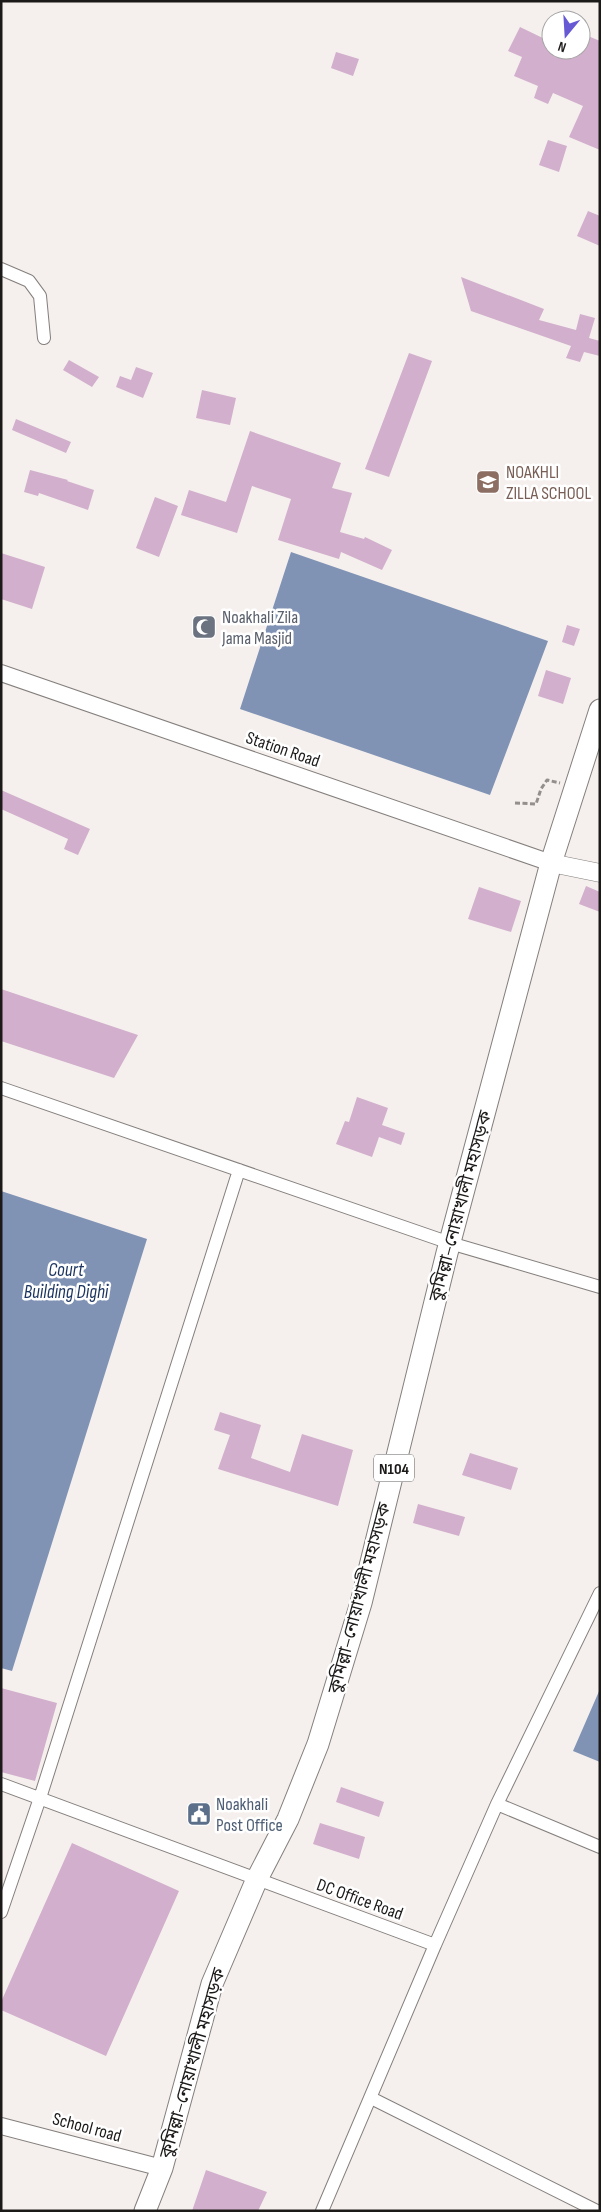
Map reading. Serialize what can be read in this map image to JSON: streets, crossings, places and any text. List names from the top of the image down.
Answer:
{
  "streets": {
    "highway": ["কুমিল্লা–নোয়াখালী মহাসড়ক", "N104"],
    "street": ["Station Road", "DC Office Road", "School road"]
  },
  "crossings": [
    ["Station Road", "কুমিল্লা–নোয়াখালী মহাসড়ক"],
    ["কুমিল্লা–নোয়াখালী মহাসড়ক", "DC Office Road"],
    ["কুমিল্লা–নোয়াখালী মহাসড়ক", "School road"]
  ],
  "water": ["Court Building Dighi"],
  "places": {
    "school or university": ["NOAKHLI ZILLA SCHOOL"],
    "mosque": ["Noakhali Zila Jama Masjid"],
    "public building": ["Noakhali Post Office"]
  },
  "north": "bottom"
}
